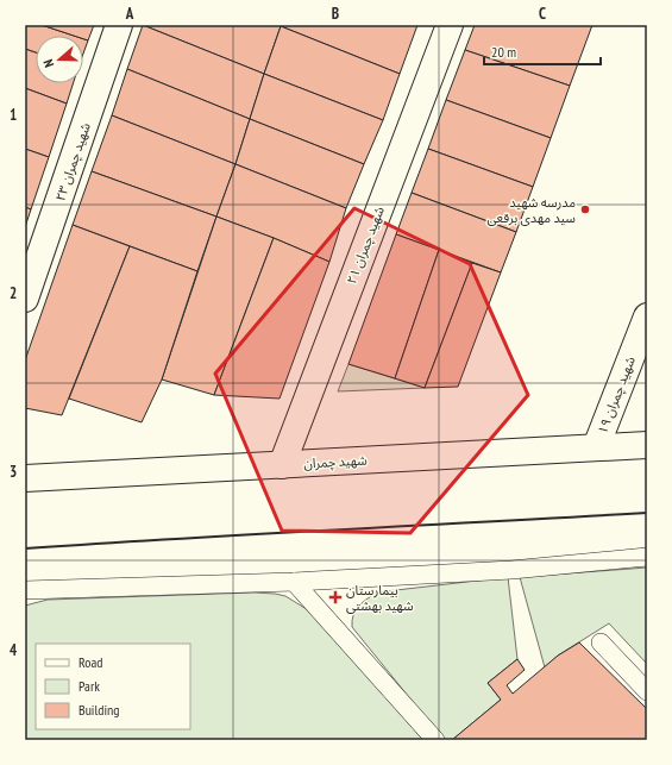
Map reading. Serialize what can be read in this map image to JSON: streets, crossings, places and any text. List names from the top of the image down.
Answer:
{
  "streets": {
    "street": [
      "شهید چمران ۲۳",
      "شهید چمران ۲۱",
      "شهید چمران ۱۹",
      "شهید چمران"
    ]
  },
  "crossings": [
    ["شهید چمران ۲۱", "شهید چمران"],
    ["شهید چمران ۱۹", "شهید چمران"]
  ],
  "places": {
    "other": ["مدرسه شهید سید مهدی برقعی"],
    "health": ["بیمارستان شهید بهشتی"]
  },
  "legend": ["Road", "Park", "Building"],
  "scale_bar": "20 m",
  "north": "left",
  "grid": {
    "columns": ["A", "B", "C"],
    "rows": [
      "1",
      "2",
      "3",
      "4"
    ]
  }
}
